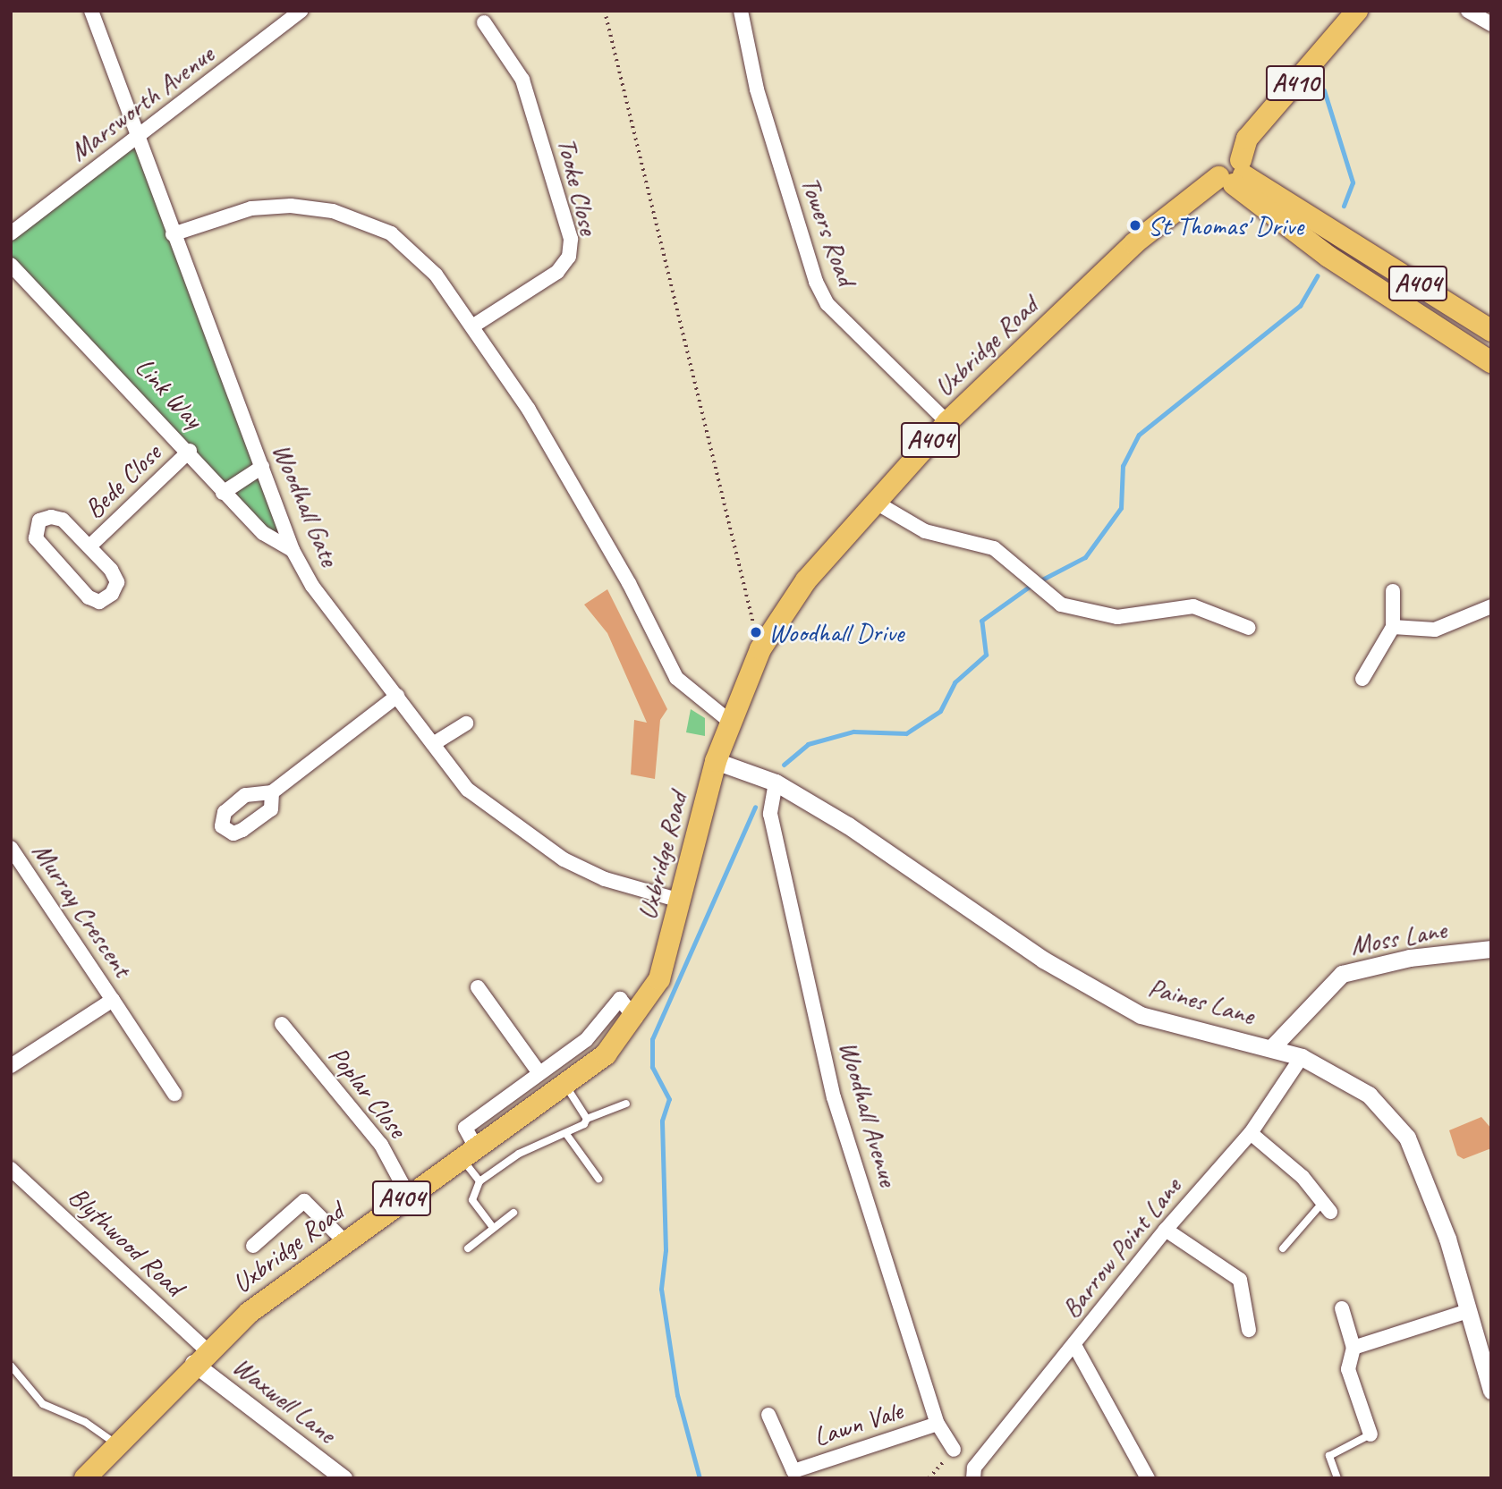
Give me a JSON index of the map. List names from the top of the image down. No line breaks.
{"streets":{"main road":["A410","A404","Uxbridge Road"],"street":["Marsworth Avenue","Tooke Close","Towers Road","Link Way","Bede Close","Woodhall Gate","Murray Crescent","Moss Lane","Paines Lane","Poplar Close","Woodhall Avenue","Blythwood Road","Barrow Point Lane","Waxwell Lane","Lawn Vale"]},"crossings":[["Marsworth Avenue","Woodhall Gate"],["Towers Road","Uxbridge Road"],["A404","Uxbridge Road"],["Uxbridge Road","Woodhall Gate"],["Uxbridge Road","Paines Lane"],["Uxbridge Road","Poplar Close"],["Uxbridge Road","Blythwood Road"],["Uxbridge Road","Waxwell Lane"],["Link Way","Bede Close"],["Link Way","Woodhall Gate"],["Moss Lane","Paines Lane"],["Paines Lane","Woodhall Avenue"],["Paines Lane","Barrow Point Lane"],["Woodhall Avenue","Lawn Vale"],["Blythwood Road","Waxwell Lane"]],"places":["St Thomas' Drive","Woodhall Drive"]}
